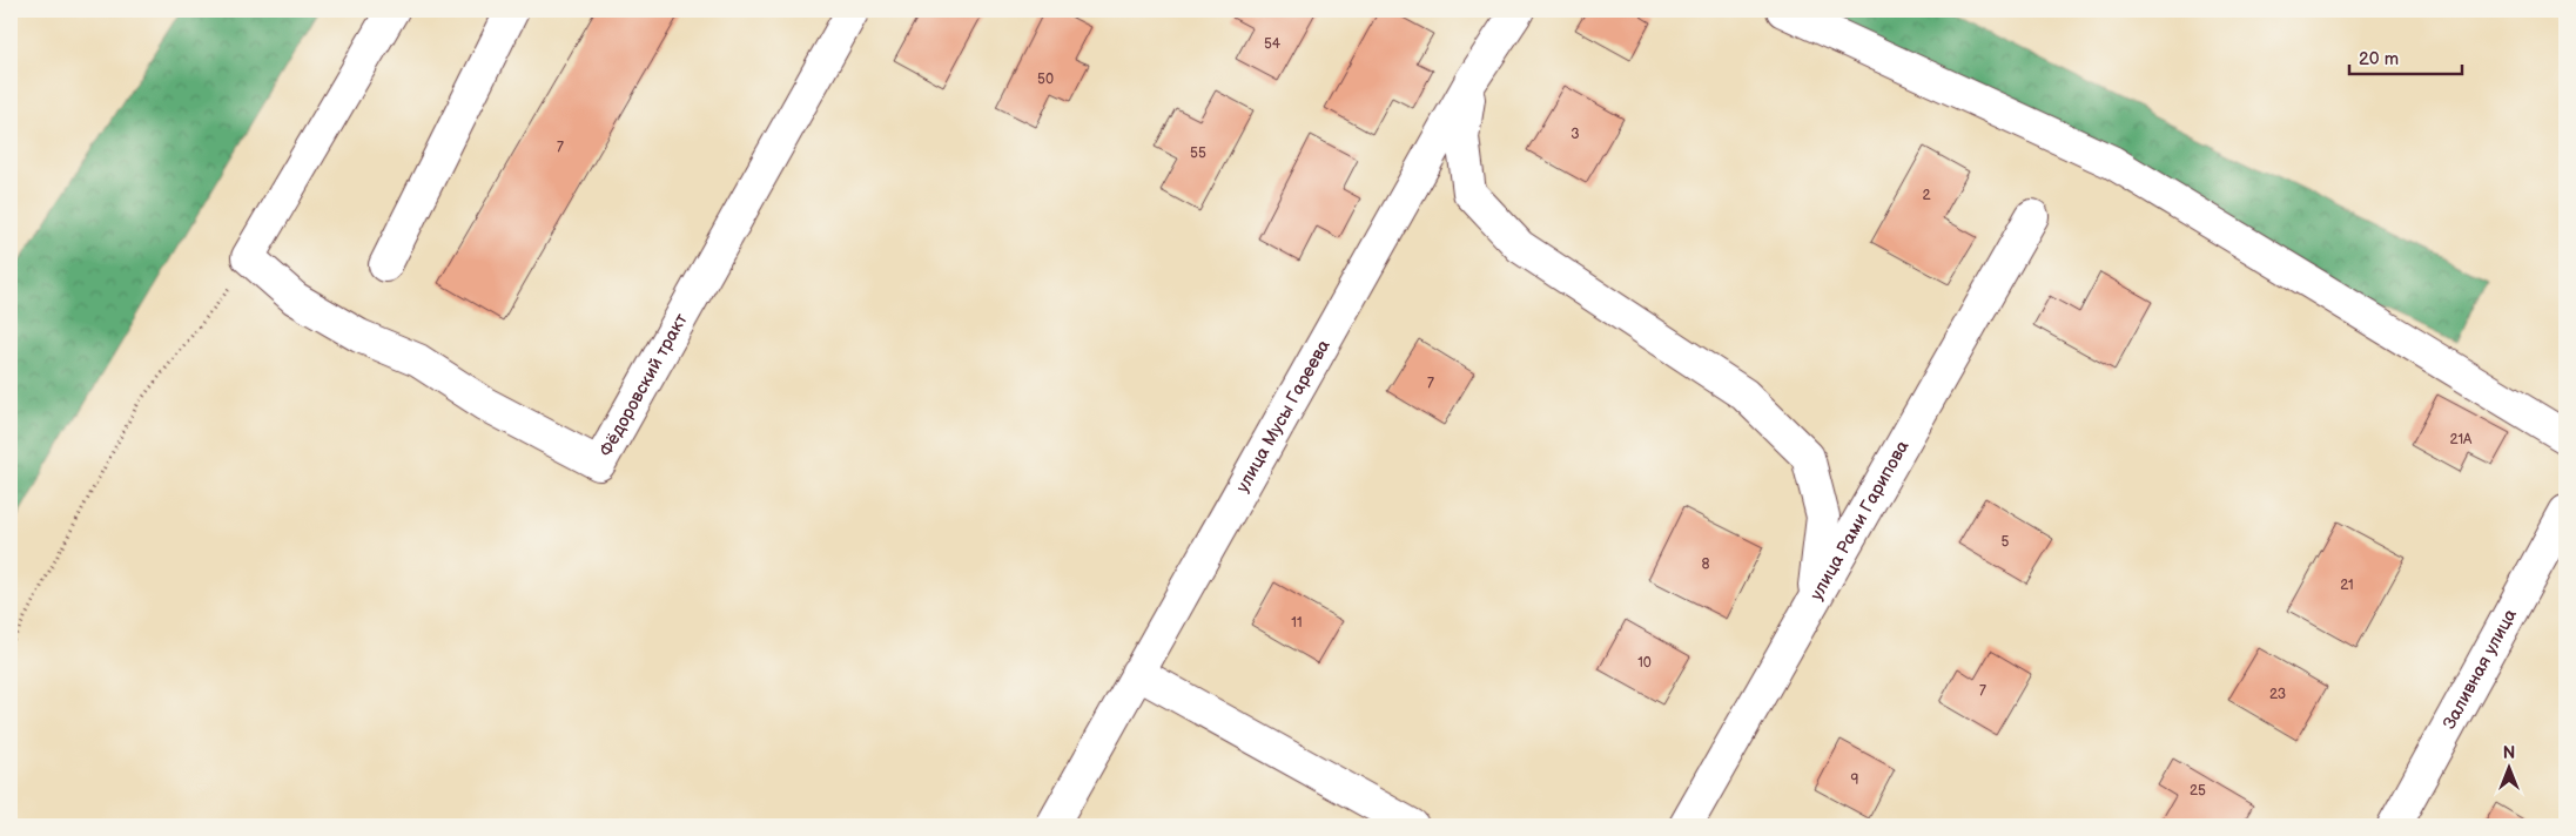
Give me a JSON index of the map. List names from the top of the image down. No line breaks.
{"streets":{"street":["Фёдоровский тракт","улица Мусы Гареева","улица Рами Гарипова","Заливная улица"]},"house_numbers":["54","50","3","7","55","2","7","21А","5","8","21","11","10","7","23","9","25"],"scale_bar":"20 m","north":"top"}
